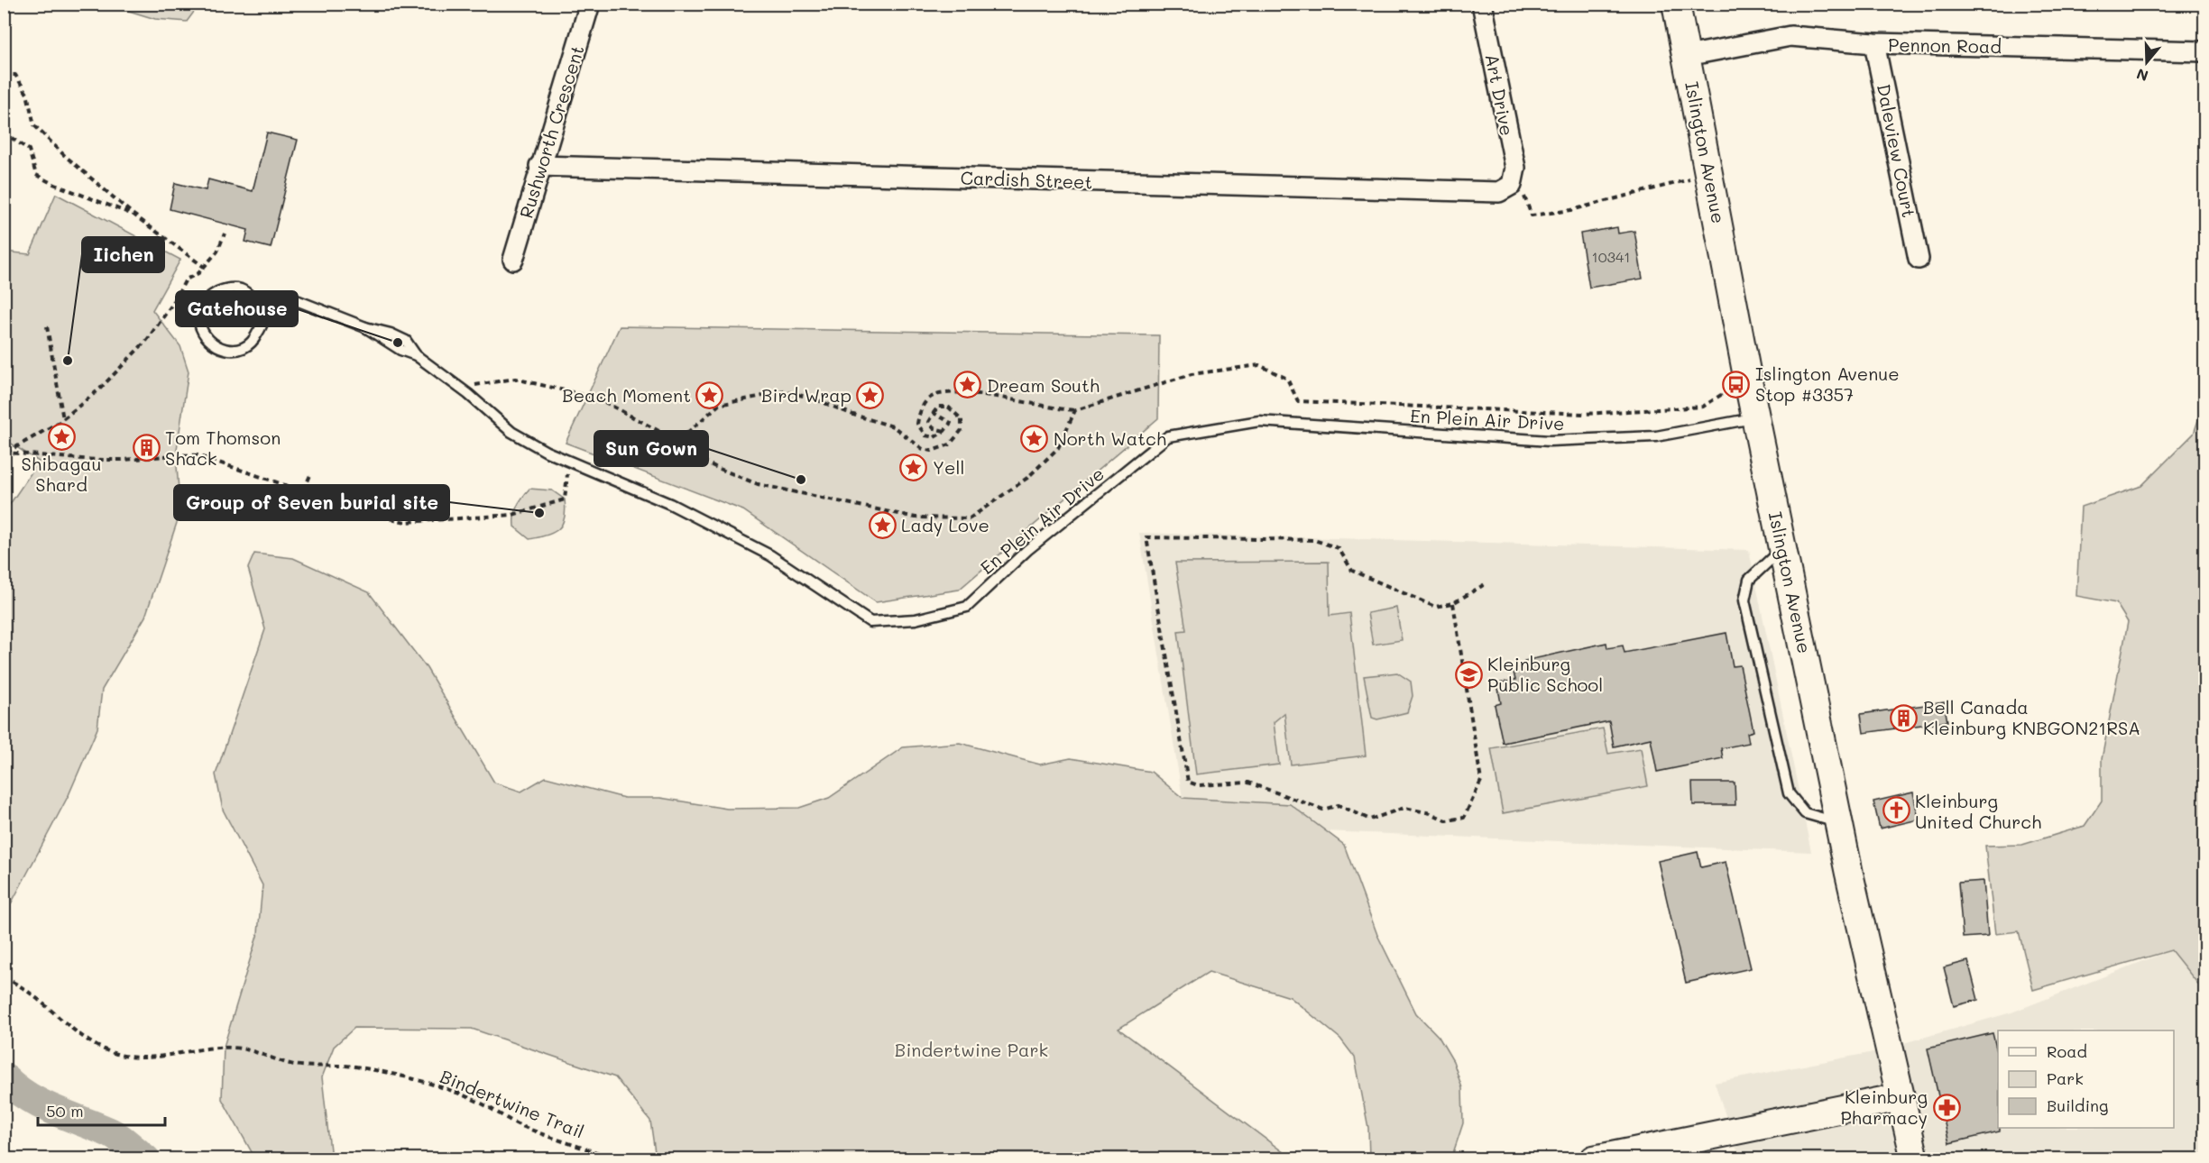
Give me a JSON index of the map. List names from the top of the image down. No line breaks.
{"streets":{"street":["Pennon Road","Art Drive","Rushworth Crescent","Daleview Court","Islington Avenue","Cardish Street"],"lane":["En Plein Air Drive"],"path":["Bindertwine Trail"]},"crossings":[["Pennon Road","Daleview Court"],["Pennon Road","Islington Avenue"],["Art Drive","Cardish Street"],["Rushworth Crescent","Cardish Street"],["Islington Avenue","En Plein Air Drive"]],"parks":["Bindertwine Park"],"places":{"other":["Gatehouse","Iichen","Sun Gown","Group of Seven burial site"],"bus stop":["Islington Avenue Stop #3357"],"place":["Dream South","Beach Moment","Bird Wrap","Shibagau Shard","North Watch","Yell","Lady Love"],"building":["Tom Thomson Shack","Bell Canada Kleinburg KNBGON21RSA"],"school or university":["Kleinburg Public School"],"church":["Kleinburg United Church"],"pharmacy":["Kleinburg Pharmacy"]},"house_numbers":["10341"],"legend":["Road","Park","Building"],"scale_bar":"50 m","north":"bottom"}
